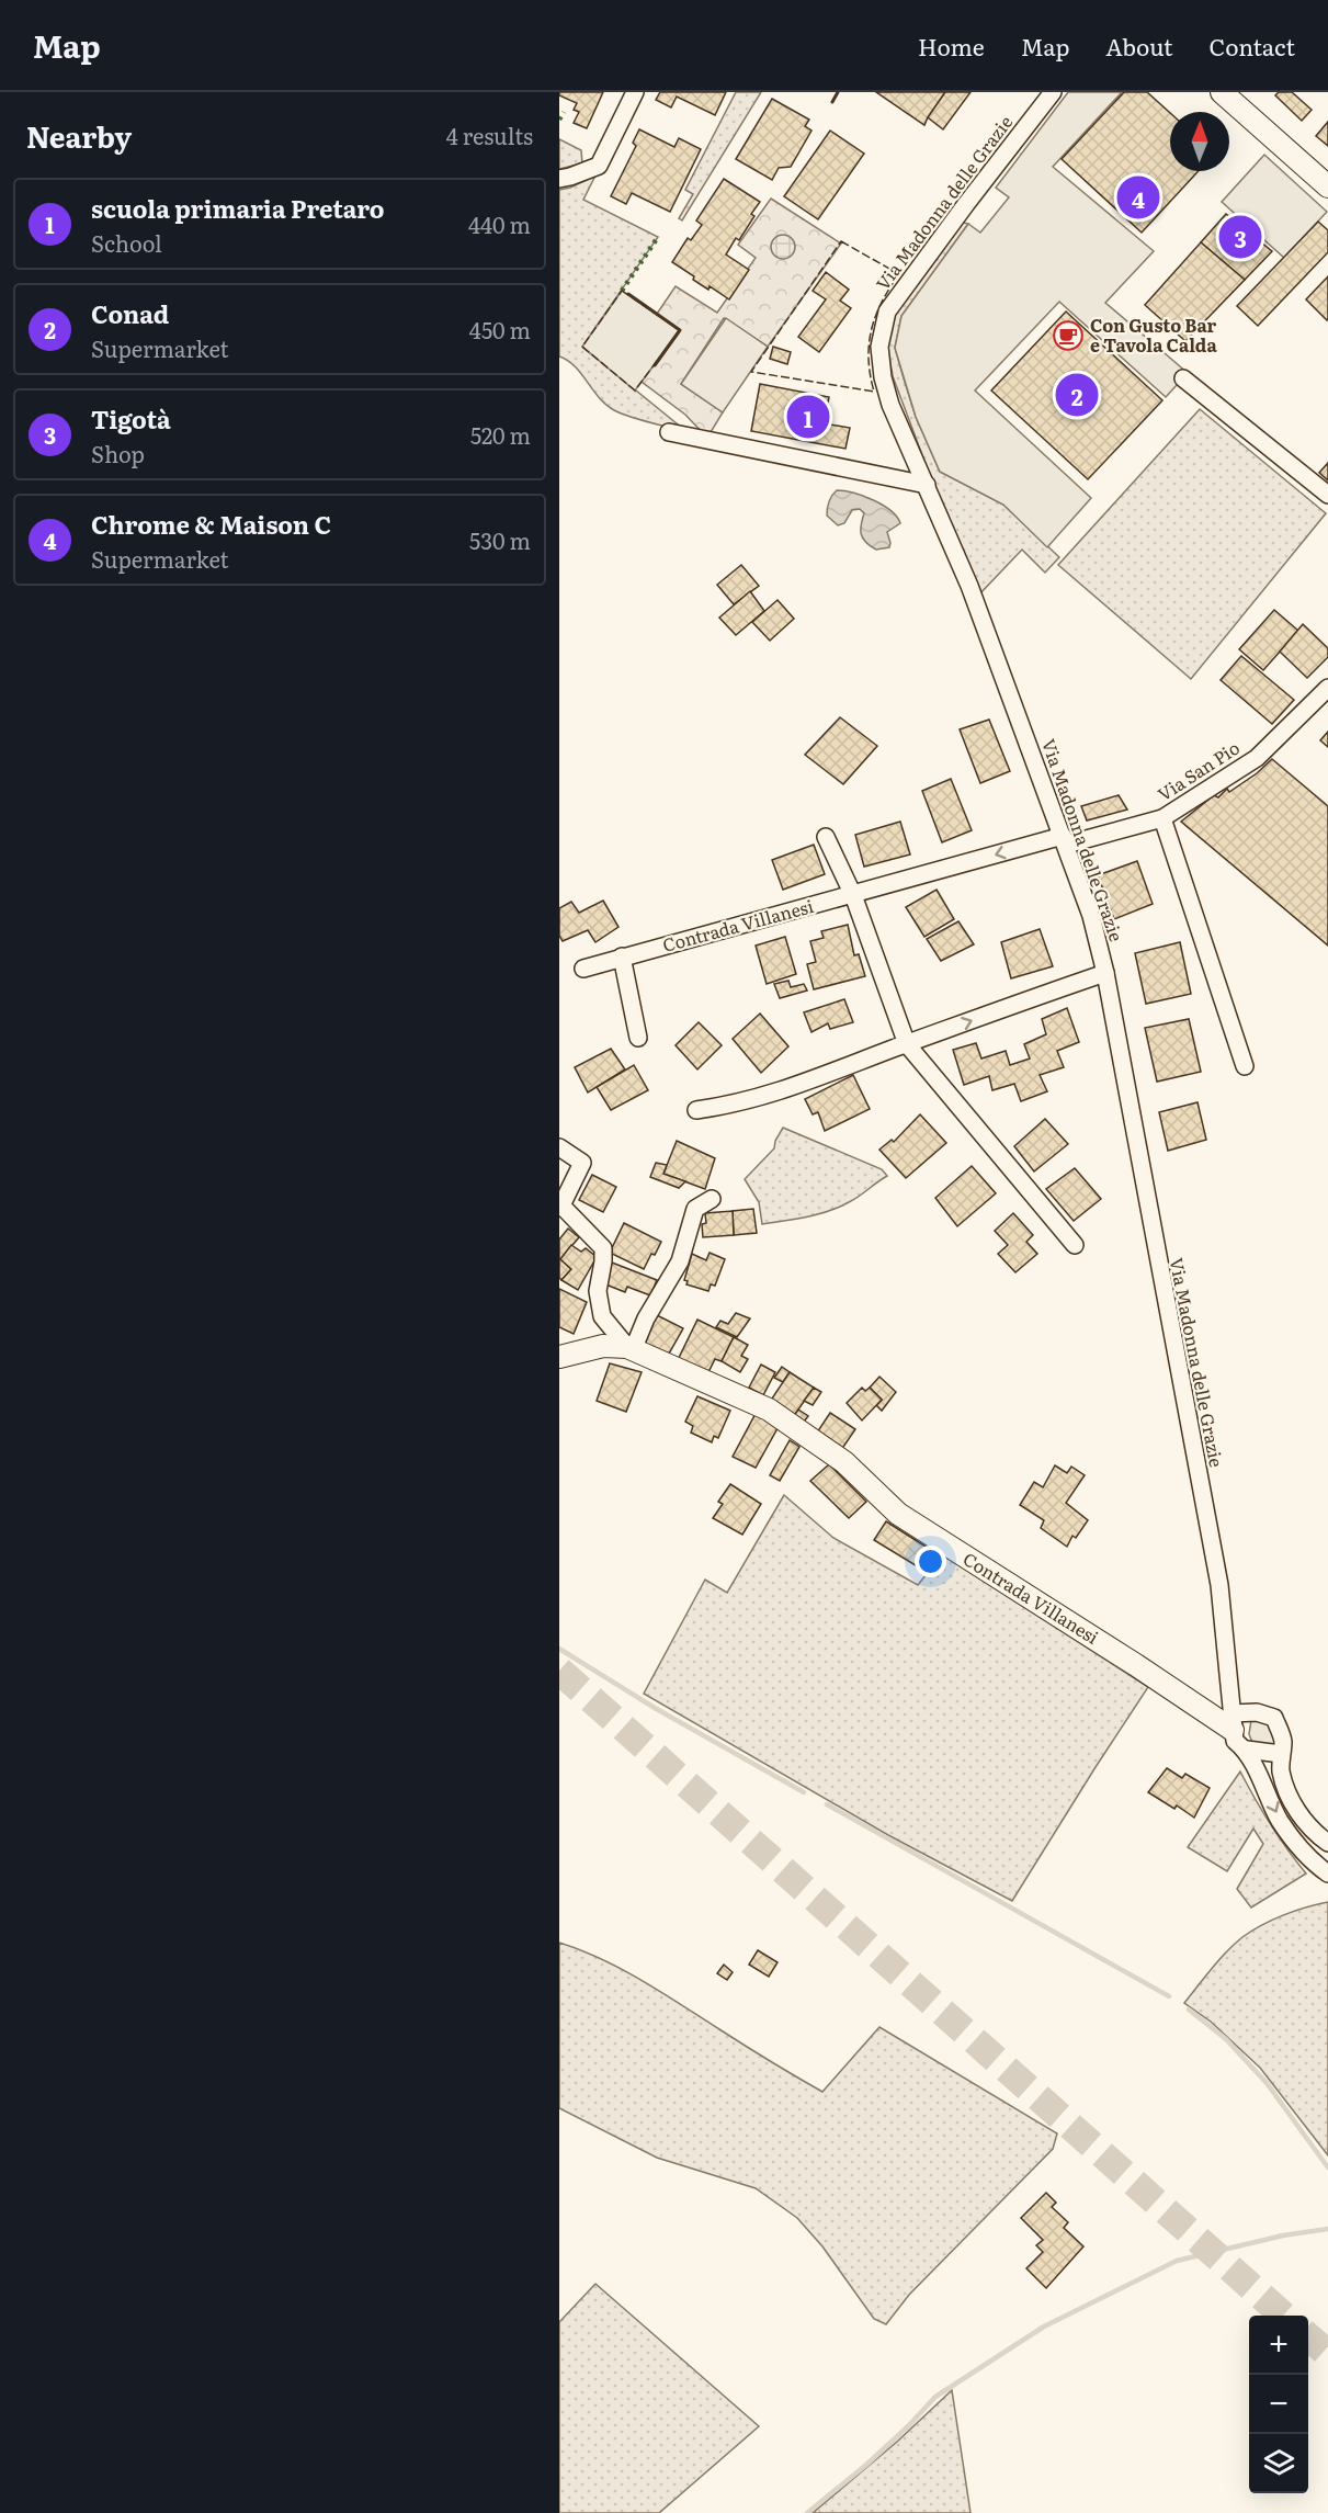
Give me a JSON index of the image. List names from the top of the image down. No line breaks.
{"streets":{"street":["Via Madonna delle Grazie","Via San Pio","Contrada Villanesi"]},"crossings":[["Via Madonna delle Grazie","Via San Pio"],["Via Madonna delle Grazie","Contrada Villanesi"],["Via San Pio","Contrada Villanesi"]],"places":{"cafe":["Con Gusto Bar e Tavola Calda"]},"north":"top","page":{"header":"Map","nav":["Home","Map","About","Contact"],"heading":["Nearby","4 results"],"pins":["4","3","2","1"],"list":[{"mark":"1","name":"scuola primaria Pretaro","note":"School","value":"440 m"},{"mark":"2","name":"Conad","note":"Supermarket","value":"450 m"},{"mark":"3","name":"Tigotà","note":"Shop","value":"520 m"},{"mark":"4","name":"Chrome & Maison C","note":"Supermarket","value":"530 m"}],"map_buttons":["+","−"]}}
